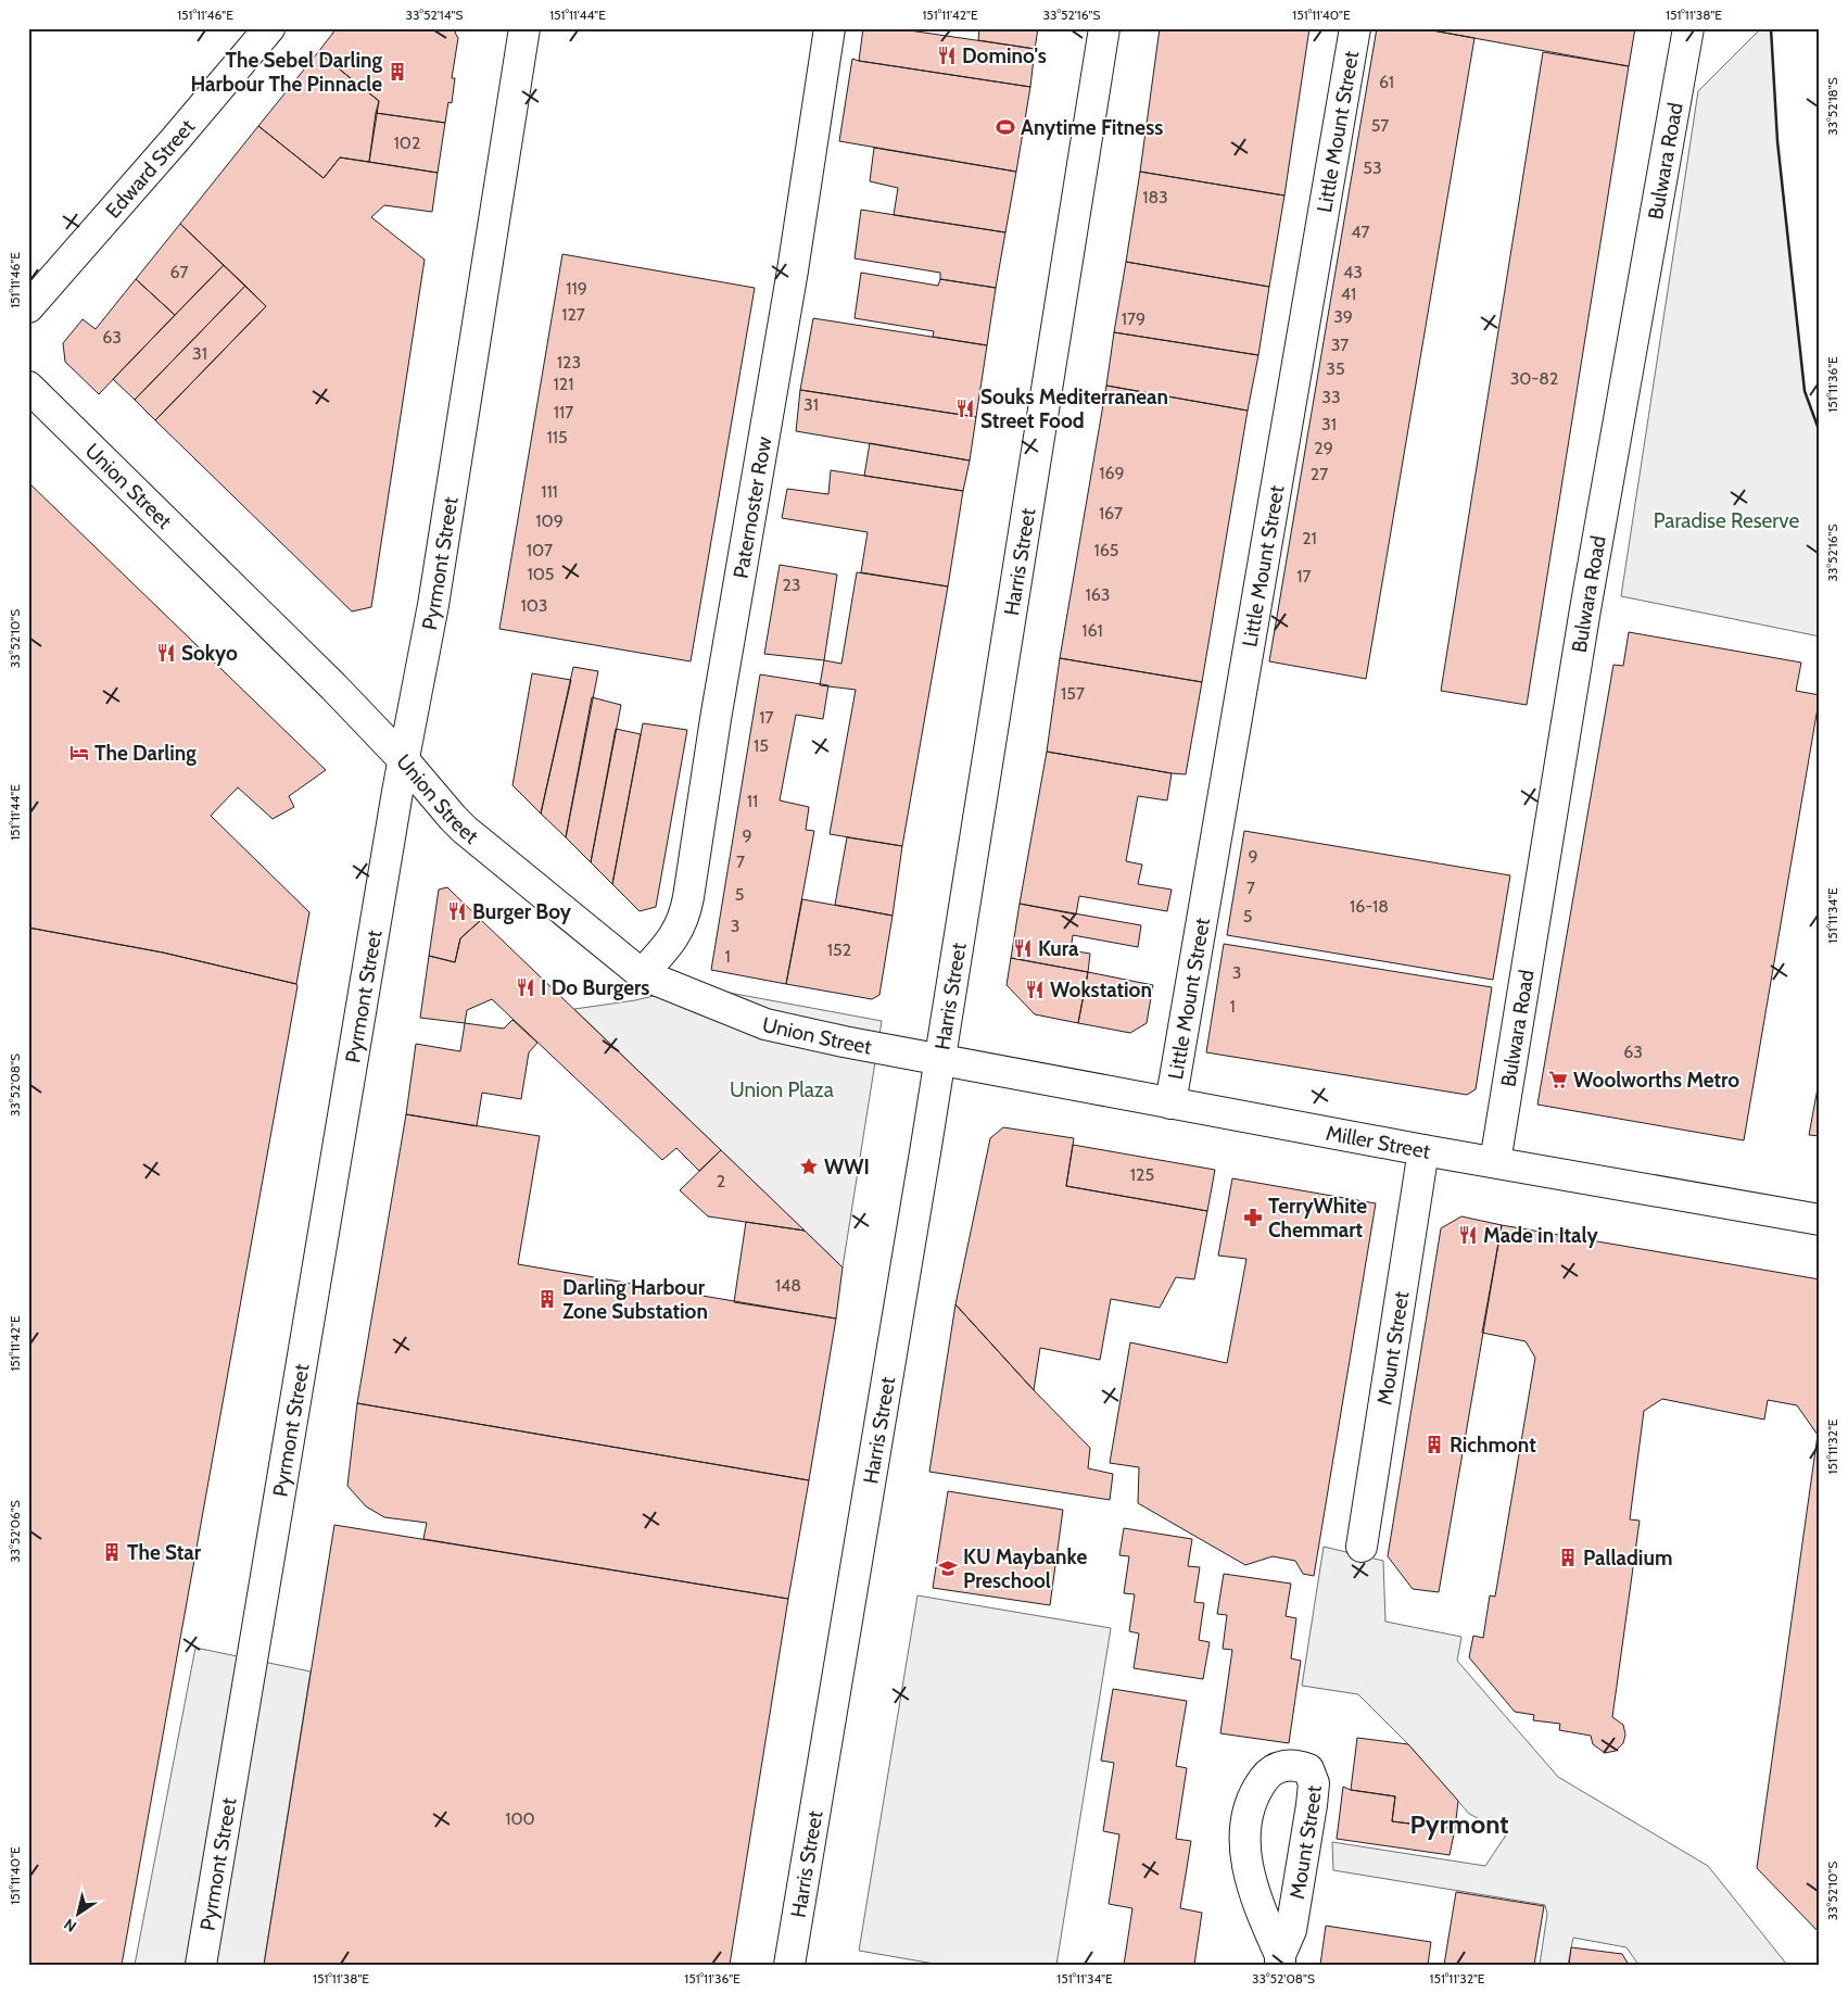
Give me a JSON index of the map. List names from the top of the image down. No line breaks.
{"streets":{"street":["Little Mount Street","Bulwara Road","Edward Street","Union Street","Paternoster Row","Harris Street","Pyrmont Street","Miller Street","Mount Street"]},"crossings":[["Little Mount Street","Miller Street"],["Bulwara Road","Miller Street"],["Union Street","Paternoster Row"],["Union Street","Harris Street"],["Union Street","Pyrmont Street"],["Union Street","Miller Street"],["Harris Street","Miller Street"],["Miller Street","Mount Street"]],"districts":["Pyrmont"],"parks":["Paradise Reserve","Union Plaza"],"places":{"restaurant":["Domino's","Souks Mediterranean Street Food","Sokyo","Burger Boy","Kura","I Do Burgers","Wokstation","Made in Italy"],"building":["The Sebel Darling Harbour The Pinnacle","Darling Harbour Zone Substation","Richmont","The Star","Palladium"],"sports":["Anytime Fitness"],"hotel":["The Darling"],"supermarket":["Woolworths Metro"],"place":["WWI"],"pharmacy":["TerryWhite Chemmart"],"school or university":["KU Maybanke Preschool"]},"house_numbers":["61","57","102","53","183","47","67","43","119","41","127","39","179","63","37","31","123","35","30-82","121","33","31","117","31","115","29","169","27","111","167","109","21","107","165","105","17","23","163","103","161","157","17","15","11","9","9","7","7","5","16-18","5","3","152","1","3","1","63","125","2","148","100"],"north":"bottom left","coordinates":["151°11'46\"E","33°52'14\"S","151°11'44\"E","151°11'42\"E","33°52'16\"S","151°11'40\"E","151°11'38\"E","33°52'18\"S","151°11'36\"E","33°52'10\"S","151°11'34\"E","33°52'08\"S","151°11'32\"E","33°52'06\"S"]}
